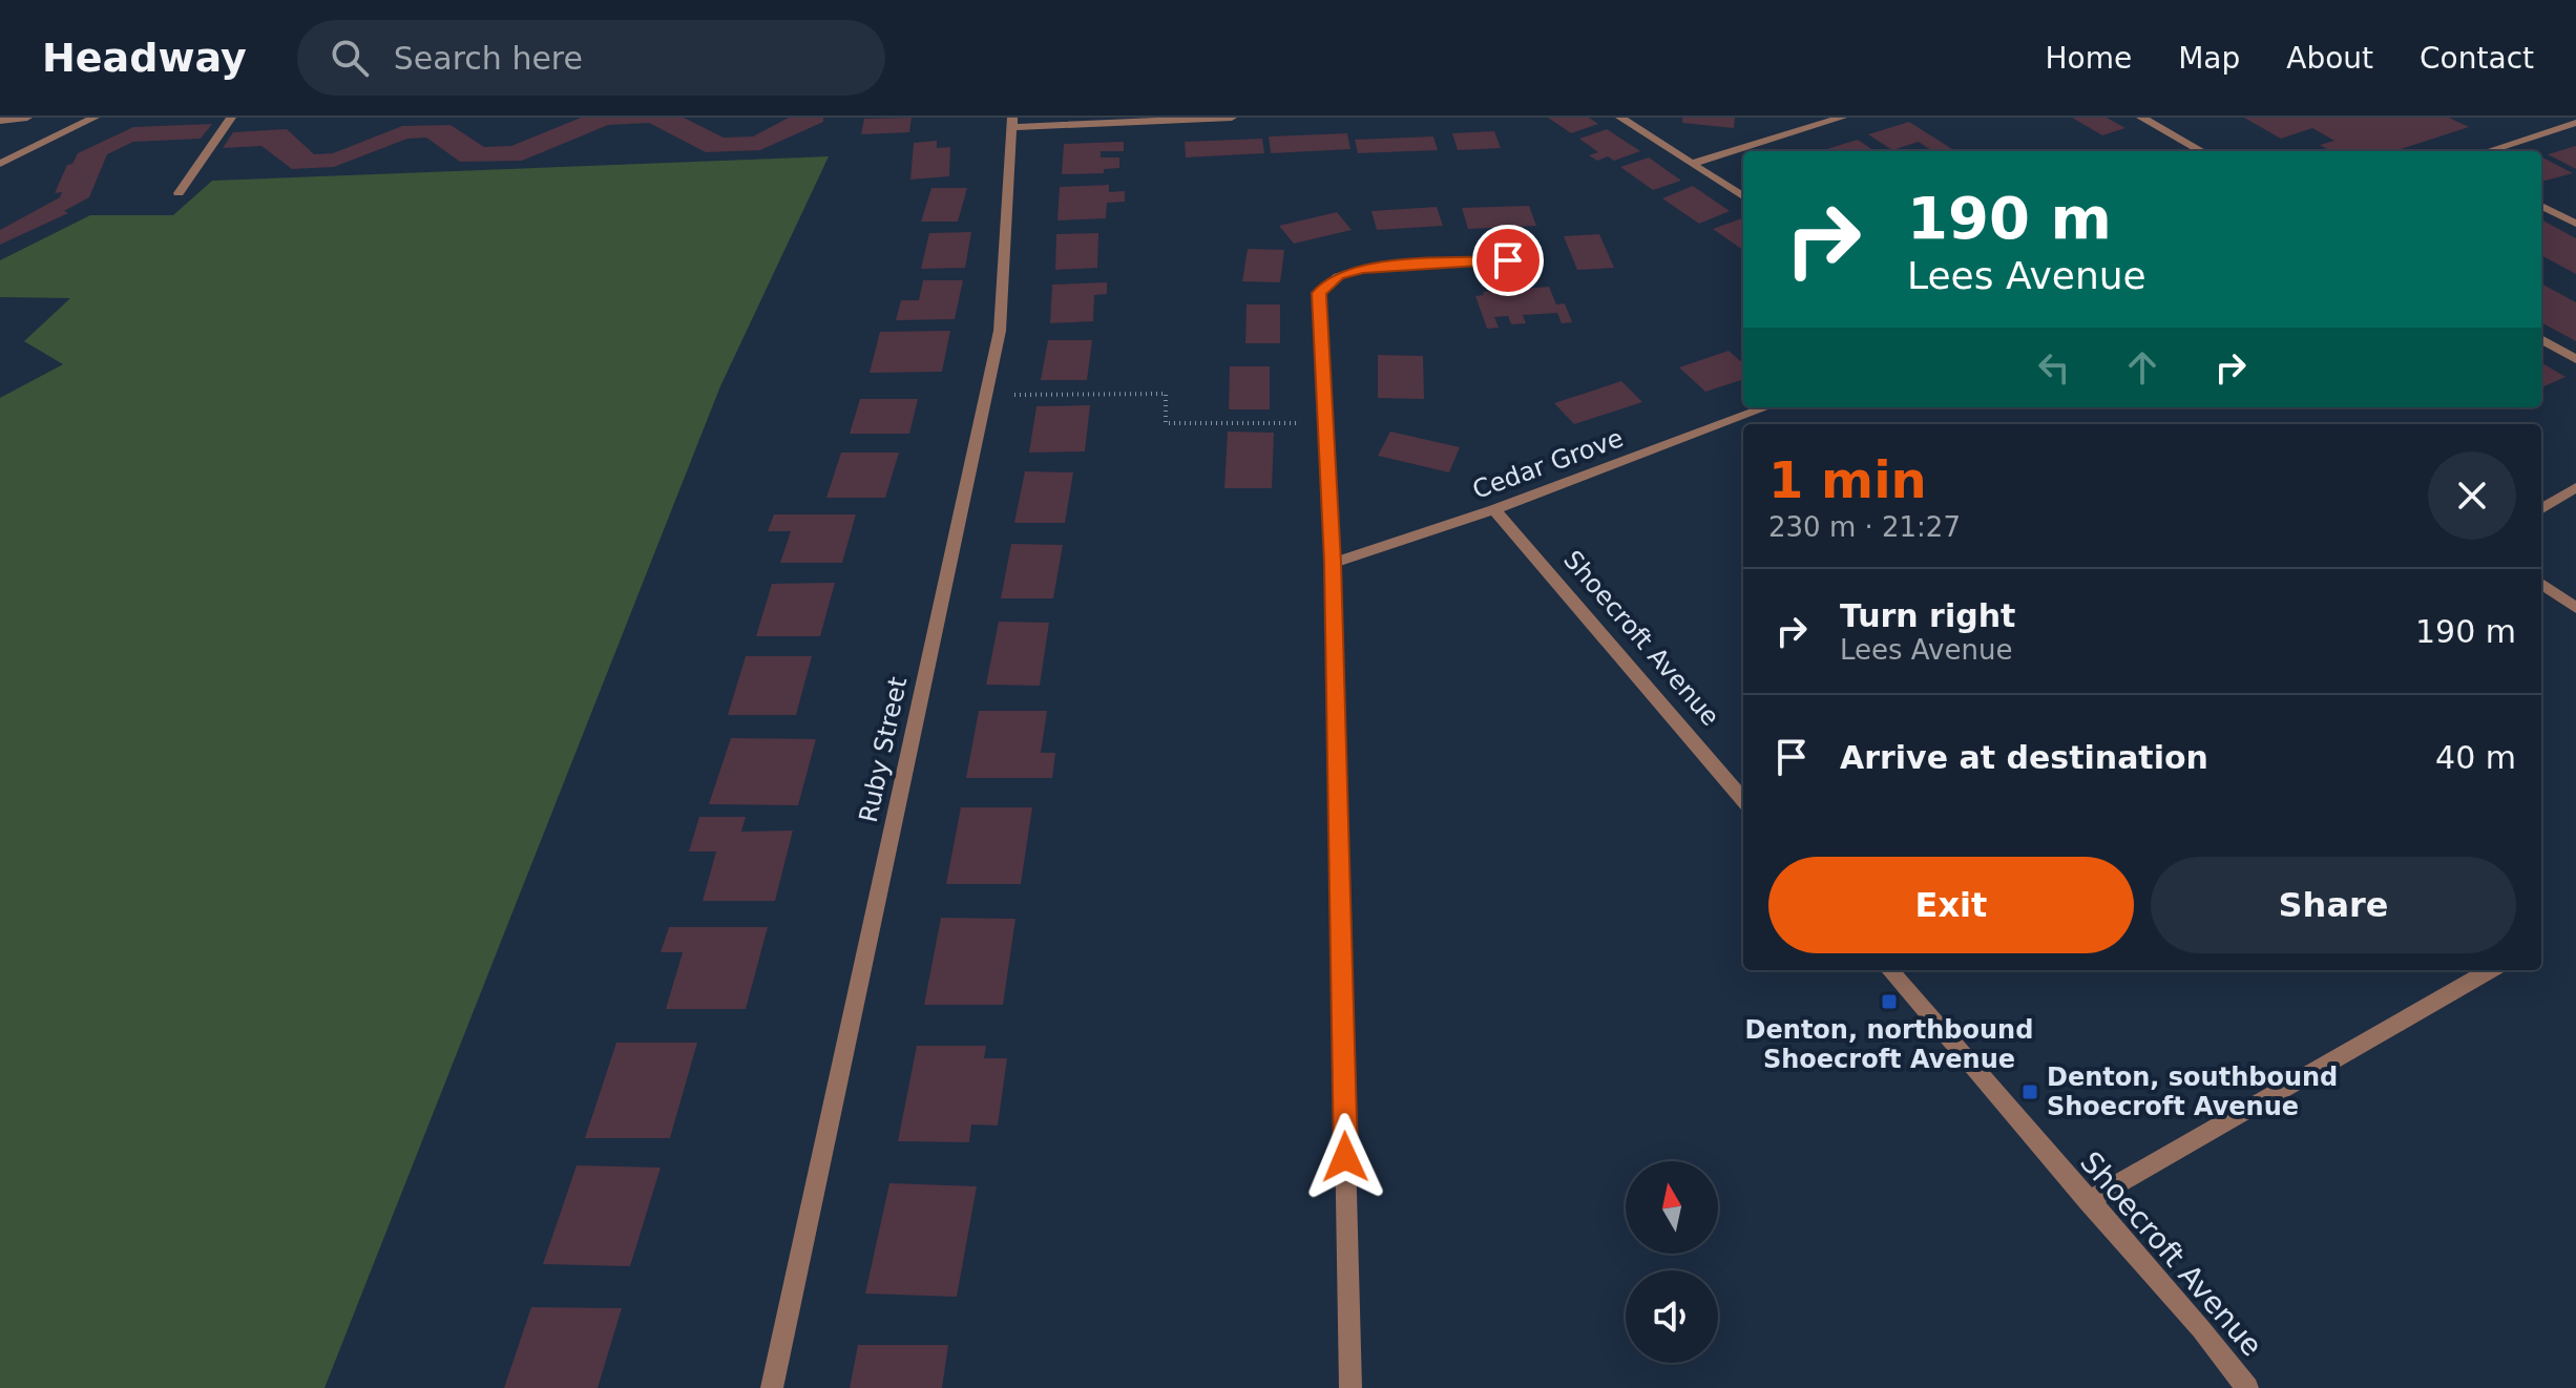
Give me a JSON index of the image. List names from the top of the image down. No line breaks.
{"streets":{"street":["Cedar Grove","Shoecroft Avenue","Ruby Street"]},"crossings":[["Cedar Grove","Shoecroft Avenue"]],"places":{"transit":["Denton, northbound Shoecroft Avenue","Denton, southbound Shoecroft Avenue"]},"north":"top","page":{"header":"Headway","search":"Search here","nav":["Home","Map","About","Contact"],"turn":["190 m","Lees Avenue"],"heading":["1 min","230 m · 21:27"],"list":[{"name":"Turn right","note":"Lees Avenue","value":"190 m"},{"name":"Arrive at destination","value":"40 m"}],"buttons":["Exit","Share"]}}
